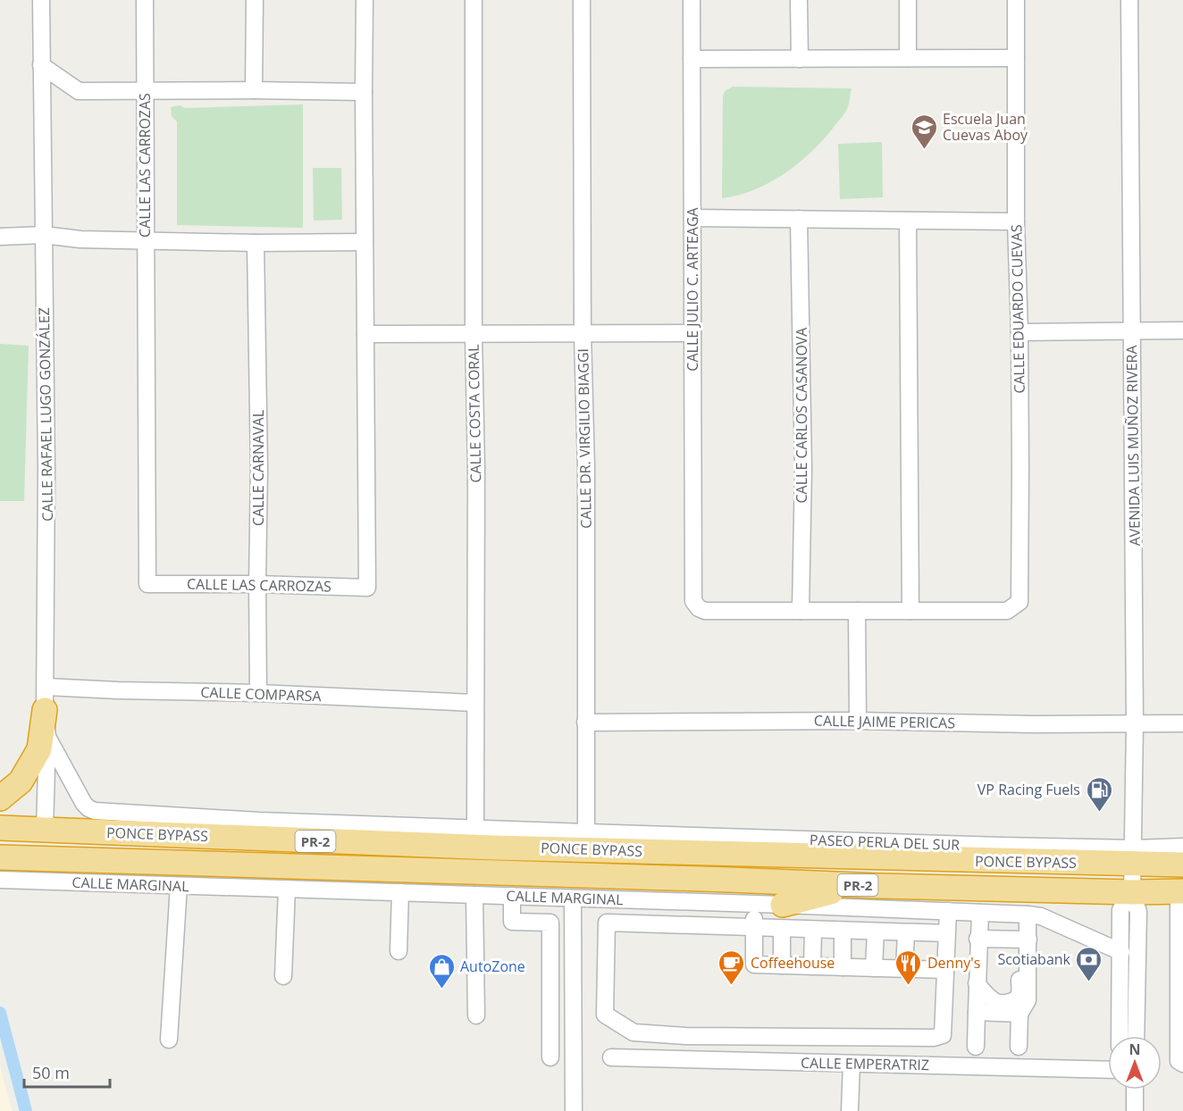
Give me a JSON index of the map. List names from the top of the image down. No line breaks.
{"streets":{"highway":["PONCE BYPASS","PR-2"],"street":["CALLE LAS CARROZAS","CALLE JULIO C. ARTEAGA","CALLE EDUARDO CUEVAS","CALLE COSTA CORAL","CALLE RAFAEL LUGO GONZÁLEZ","CALLE CARLOS CASANOVA","CALLE DR. VIRGILIO BIAGGI","AVENIDA LUIS MUÑOZ RIVERA","CALLE CARNAVAL","CALLE COMPARSA","CALLE JAIME PERICAS","CALLE MARGINAL","CALLE EMPERATRIZ"]},"crossings":[["CALLE LAS CARROZAS","CALLE CARNAVAL"],["CALLE JULIO C. ARTEAGA","CALLE EDUARDO CUEVAS"],["CALLE JULIO C. ARTEAGA","CALLE CARLOS CASANOVA"],["CALLE COSTA CORAL","CALLE COMPARSA"],["CALLE RAFAEL LUGO GONZÁLEZ","CALLE COMPARSA"],["CALLE RAFAEL LUGO GONZÁLEZ","PONCE BYPASS"],["CALLE DR. VIRGILIO BIAGGI","CALLE JAIME PERICAS"],["CALLE DR. VIRGILIO BIAGGI","PONCE BYPASS"],["CALLE DR. VIRGILIO BIAGGI","CALLE MARGINAL"],["AVENIDA LUIS MUÑOZ RIVERA","CALLE JAIME PERICAS"],["AVENIDA LUIS MUÑOZ RIVERA","PONCE BYPASS"],["CALLE CARNAVAL","CALLE COMPARSA"],["PONCE BYPASS","CALLE MARGINAL"]],"places":{"school or university":["Escuela Juan Cuevas Aboy"],"fuel station":["VP Racing Fuels"],"bank":["Scotiabank"],"cafe":["Coffeehouse"],"restaurant":["Denny's"],"shop":["AutoZone"]},"scale_bar":"50 m","north":"top"}
